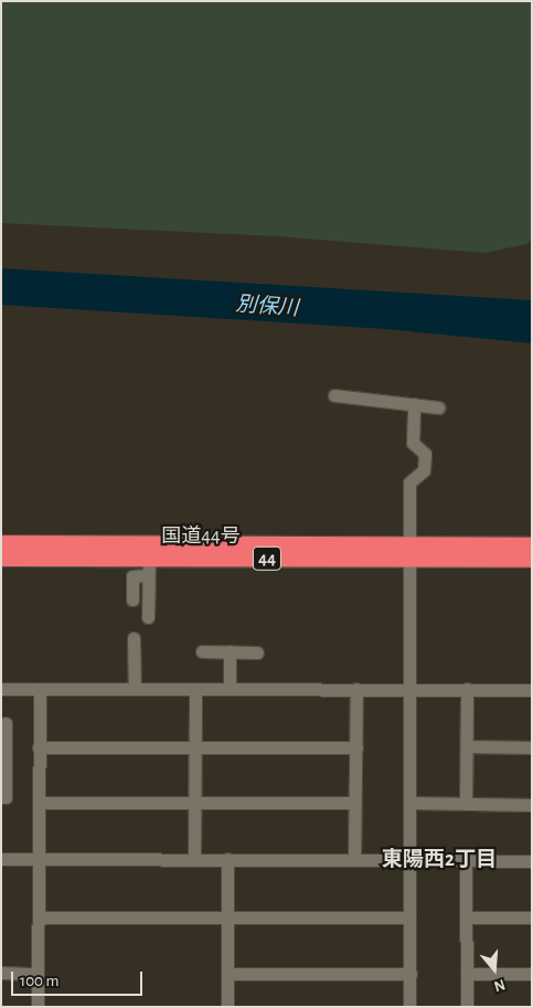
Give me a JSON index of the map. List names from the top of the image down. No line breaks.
{"streets":{"highway":["国道44号","44"]},"districts":["東陽西2丁目"],"water":["別保川"],"scale_bar":"100 m","north":"bottom"}
